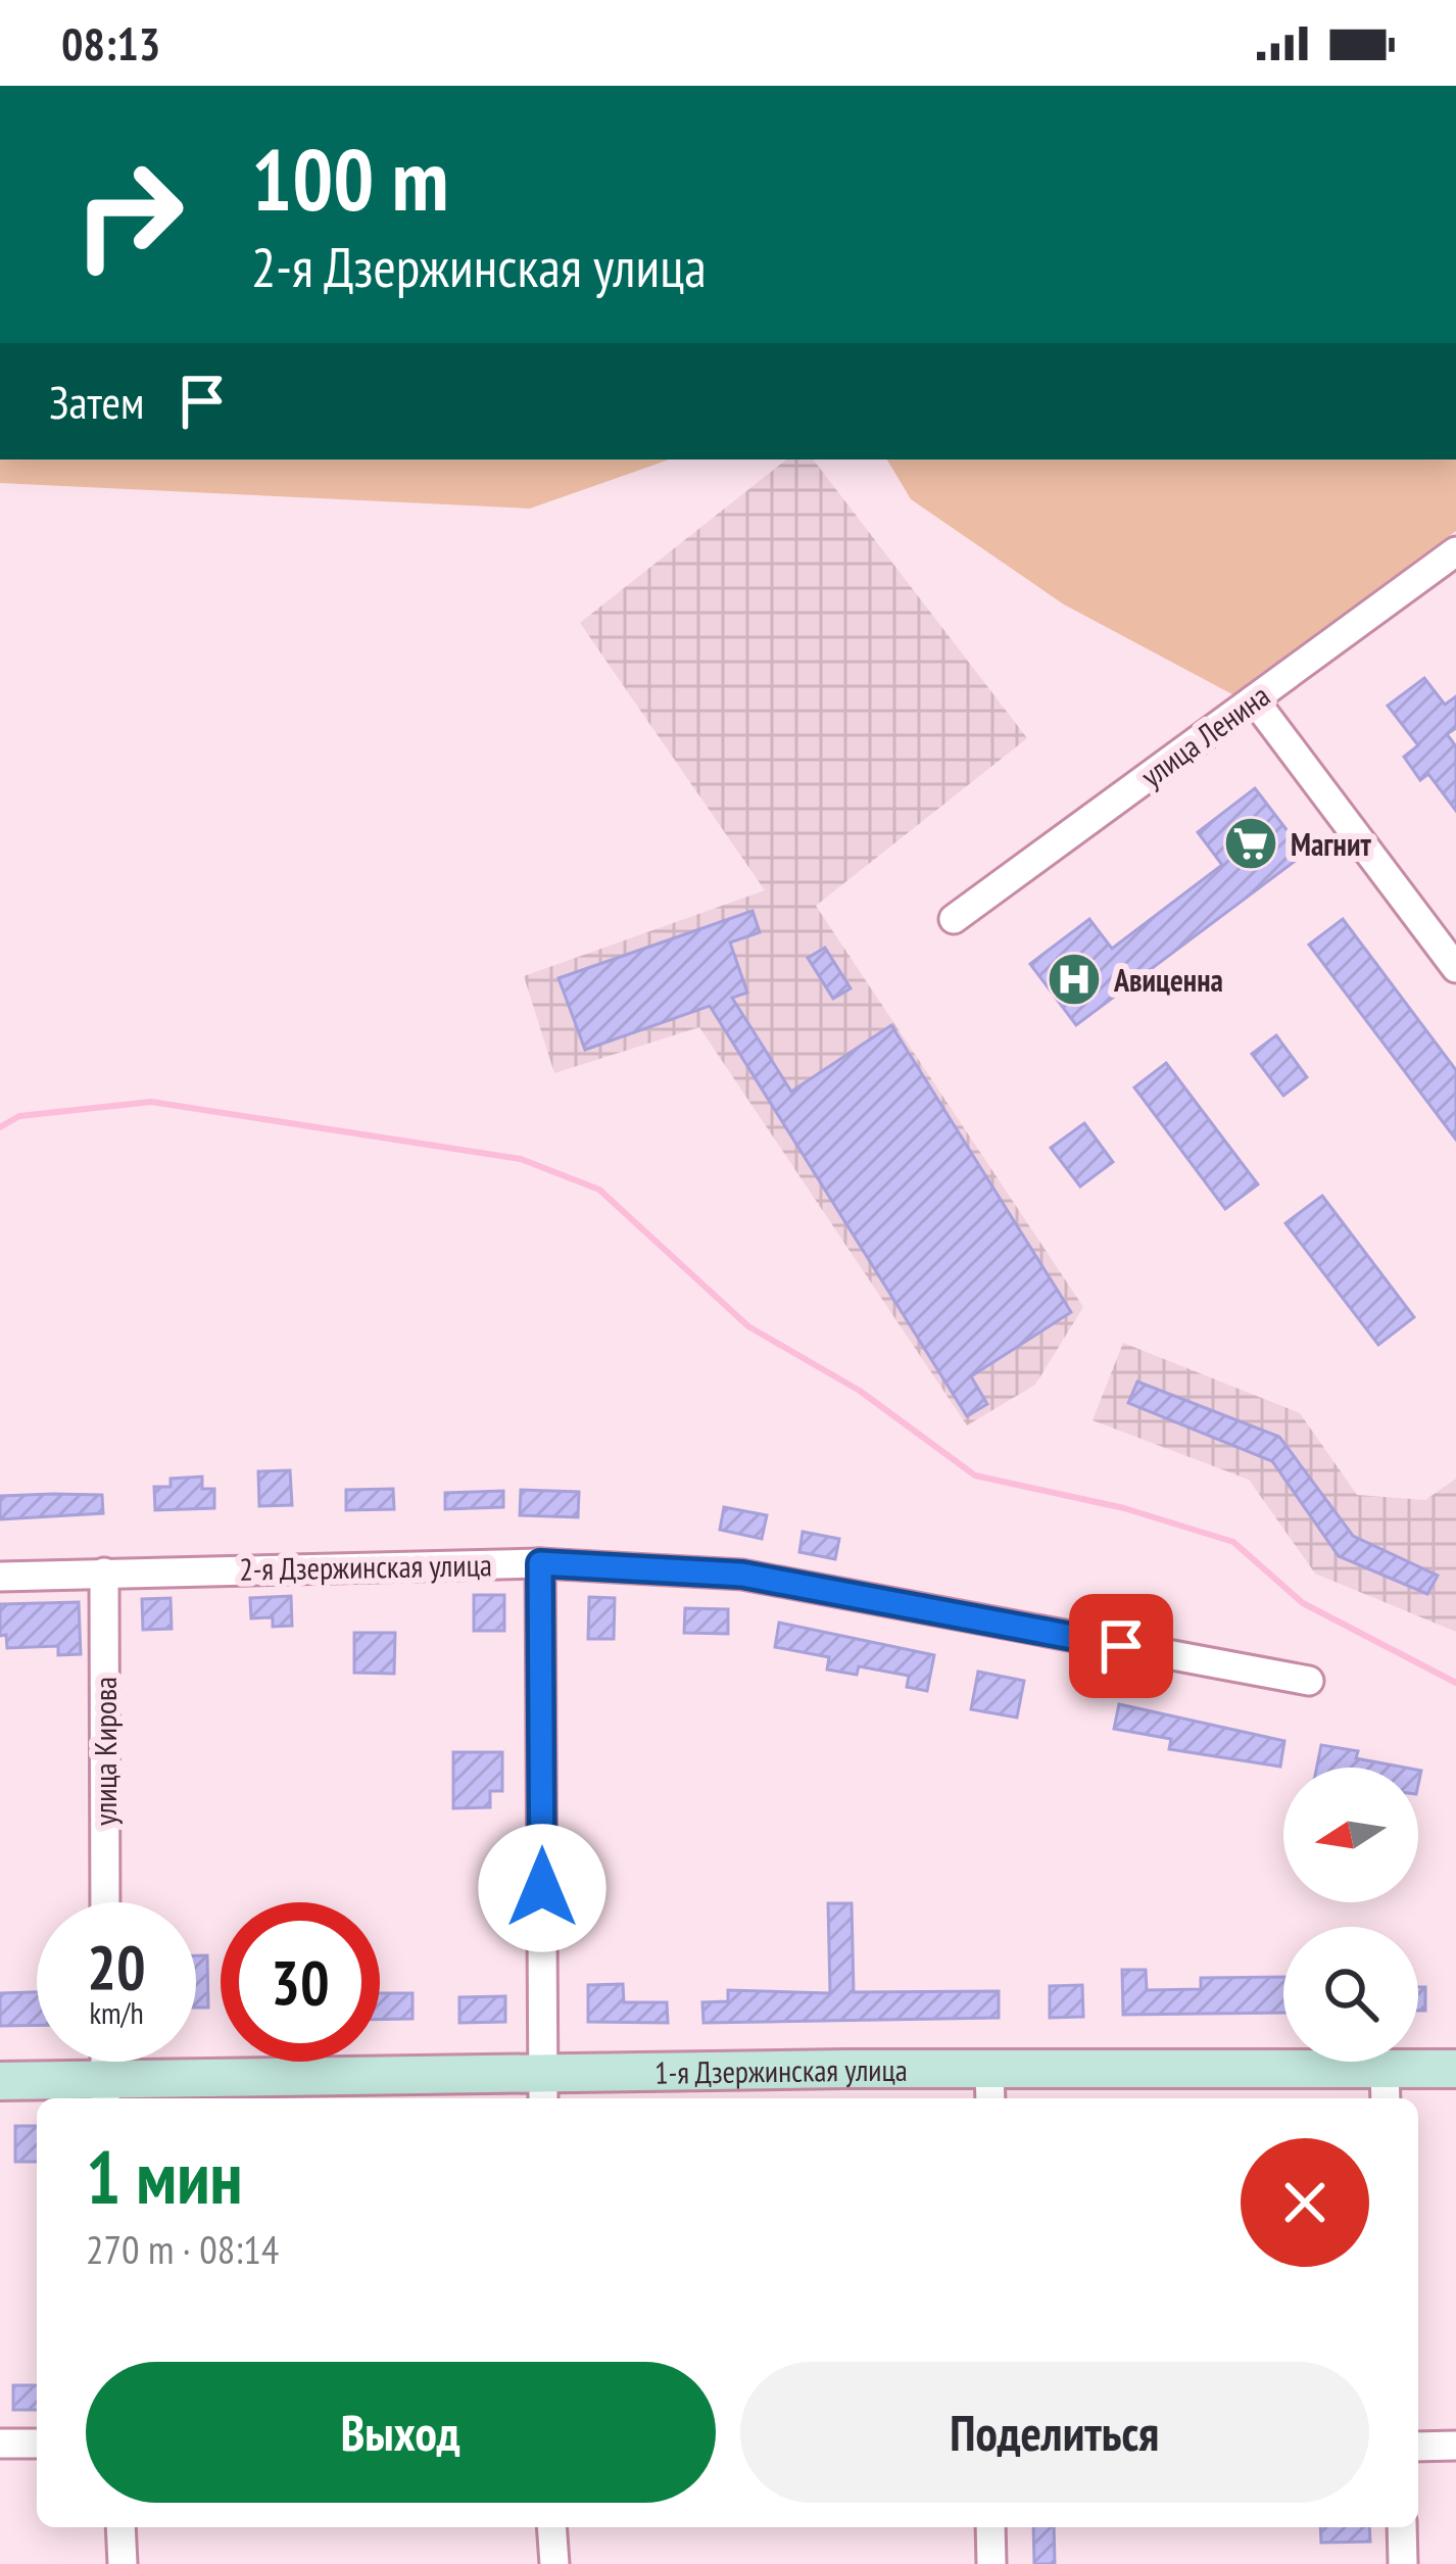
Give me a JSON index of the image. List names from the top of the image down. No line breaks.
{"streets":{"street":["улица Ленина","2-я Дзержинская улица","улица Кирова","1-я Дзержинская улица"]},"crossings":[["2-я Дзержинская улица","улица Кирова"]],"places":{"supermarket":["Магнит"],"hospital":["Авиценна"]},"north":"left","page":{"status":"08:13","turn":["100 m","2-я Дзержинская улица"],"then":"Затем","speed":"20 km/h","limit":"30","heading":["1 мин","270 m · 08:14"],"buttons":["Выход","Поделиться"]}}
